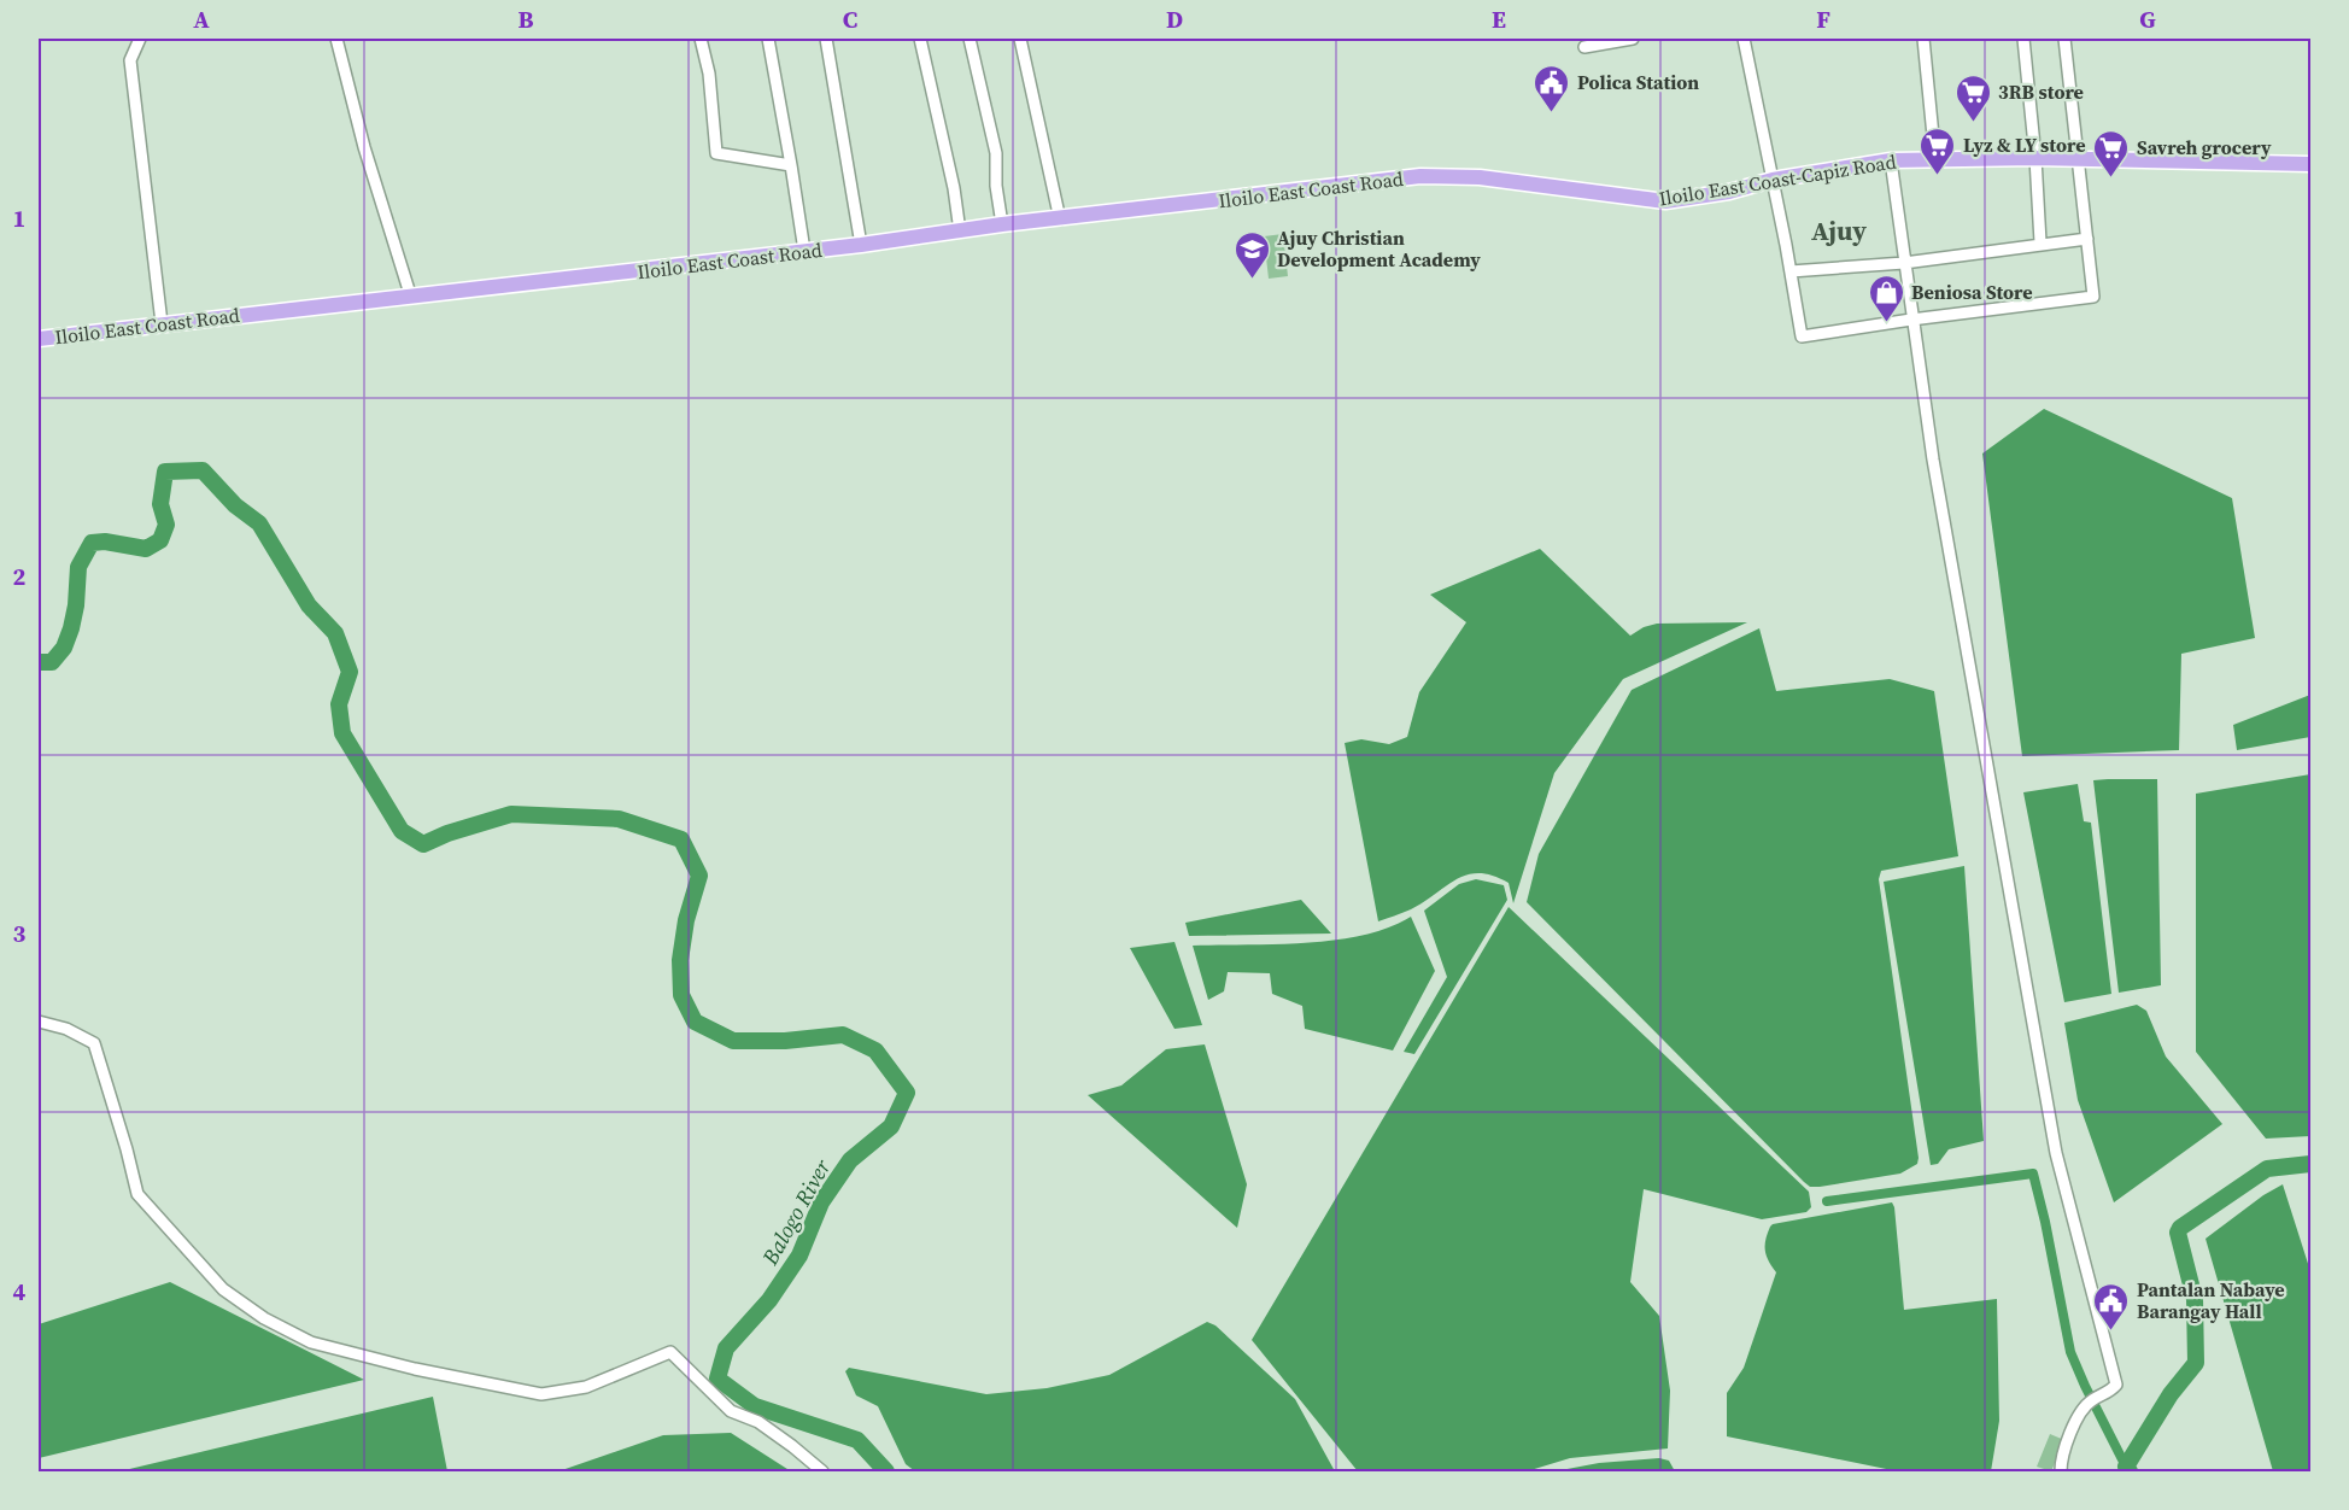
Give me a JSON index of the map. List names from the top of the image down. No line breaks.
{"streets":{"main road":["Iloilo East Coast-Capiz Road","Iloilo East Coast Road"]},"crossings":[["Iloilo East Coast-Capiz Road","Iloilo East Coast Road"]],"districts":["Ajuy"],"water":["Balogo River"],"places":{"public building":["Polica Station","Pantalan Nabaye Barangay Hall"],"supermarket":["3RB store","Lyz & LY store","Savreh grocery"],"school or university":["Ajuy Christian Development Academy"],"shop":["Beniosa Store"]},"grid":{"columns":["A","B","C","D","E","F","G"],"rows":["1","2","3","4"]}}
